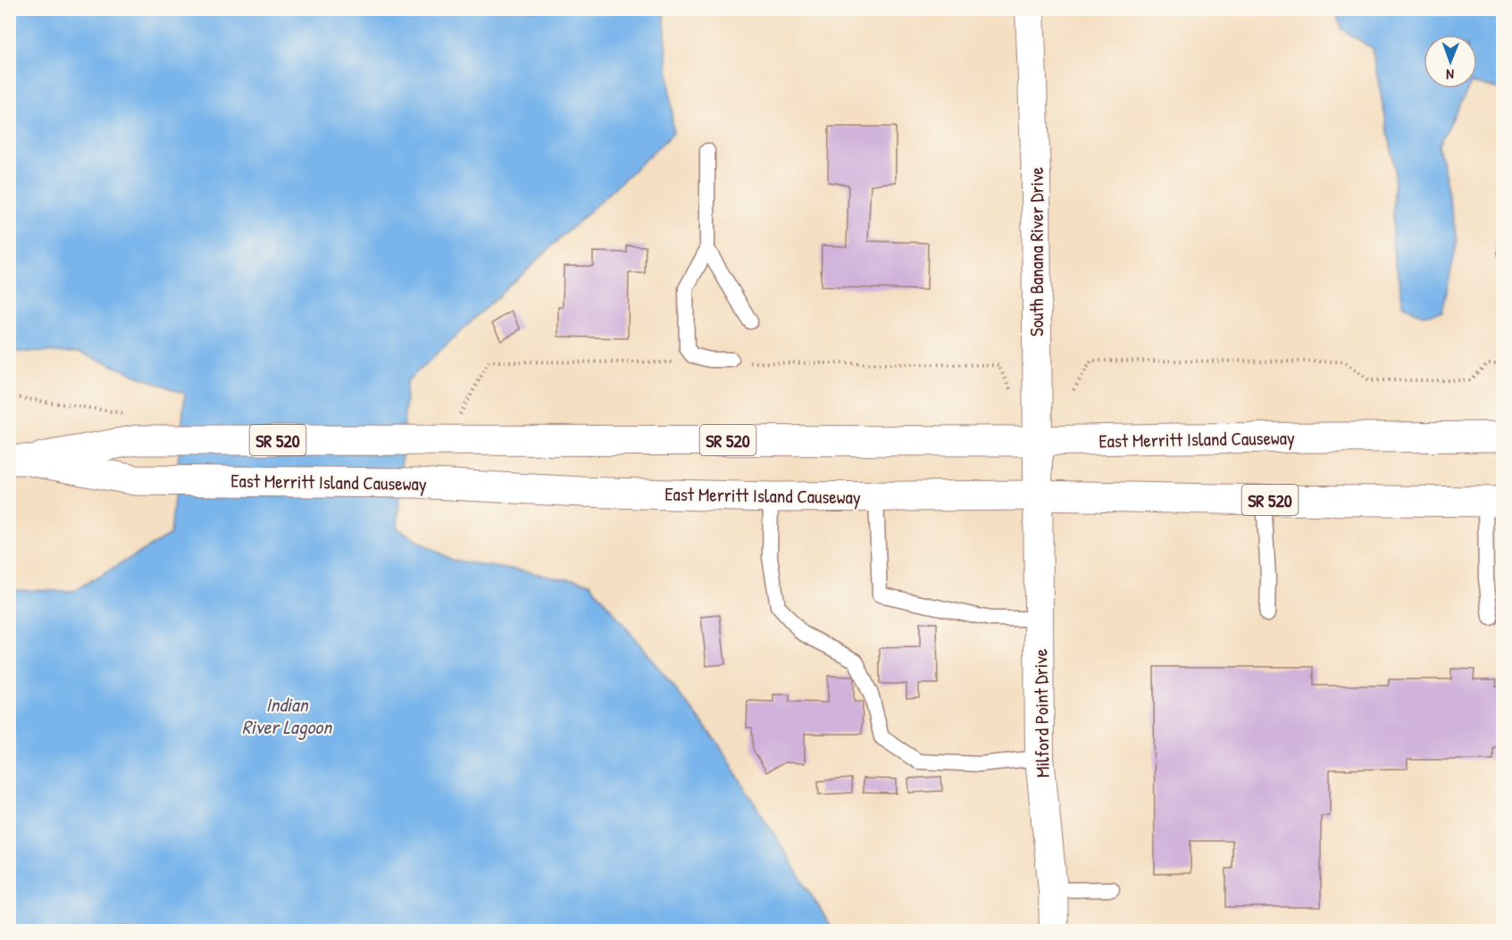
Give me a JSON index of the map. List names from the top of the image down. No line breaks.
{"streets":{"main road":["East Merritt Island Causeway","SR 520"],"street":["South Banana River Drive","Milford Point Drive"]},"crossings":[["South Banana River Drive","East Merritt Island Causeway"],["South Banana River Drive","Milford Point Drive"],["East Merritt Island Causeway","Milford Point Drive"]],"water":["Indian River Lagoon"],"north":"bottom"}
